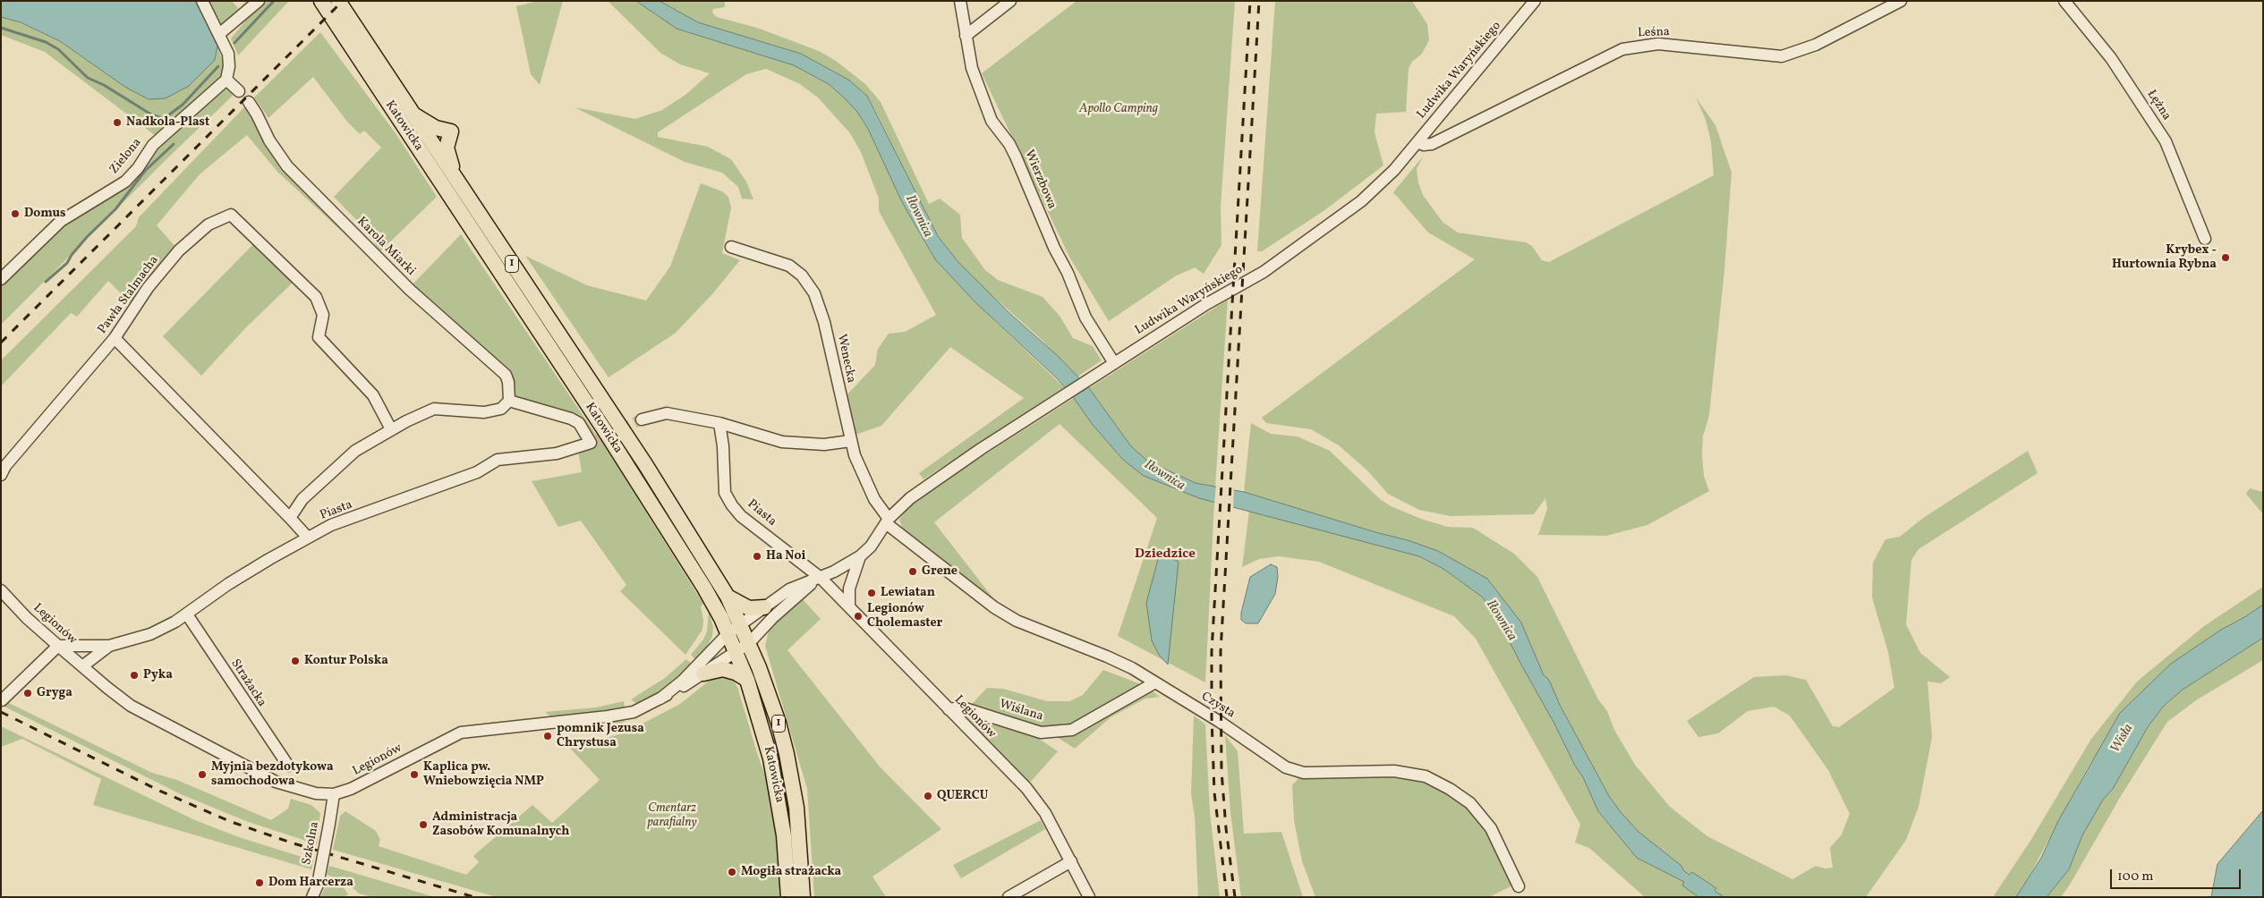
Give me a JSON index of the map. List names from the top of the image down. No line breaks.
{"streets":{"main road":["Katowicka","1"],"street":["Leśna","Ludwika Waryńskiego","Łężna","Zielona","Wierzbowa","Karola Miarki","Pawła Stalmacha","Wenecka","Piasta","Legionów","Strażacka","Czysta","Wiślana","Szkolna"]},"crossings":[["Leśna","Ludwika Waryńskiego"],["Ludwika Waryńskiego","Wierzbowa"],["Ludwika Waryńskiego","Wenecka"],["Ludwika Waryńskiego","Piasta"],["Ludwika Waryńskiego","Legionów"],["Ludwika Waryńskiego","Czysta"],["Katowicka","Legionów"],["Karola Miarki","Piasta"],["Wenecka","Czysta"],["Piasta","Legionów"],["Piasta","Strażacka"],["Legionów","Wiślana"],["Legionów","Szkolna"],["Czysta","Wiślana"]],"districts":["Dziedzice"],"water":["Iłownica","Wisła"],"parks":["Apollo Camping","Cmentarz parafialny"],"places":["Nadkola-Plast","Domus","Krybex - Hurtownia Rybna","Ha Noi","Grene","Lewiatan","Legionów Cholemaster","Kontur Polska","Pyka","Gryga","pomnik Jezusa Chrystusa","Myjnia bezdotykowa samochodowa","Kaplica pw. Wniebowzięcia NMP","QUERCU","Administracja Zasobów Komunalnych","Mogiła strażacka","Dom Harcerza"],"scale_bar":"100 m"}
